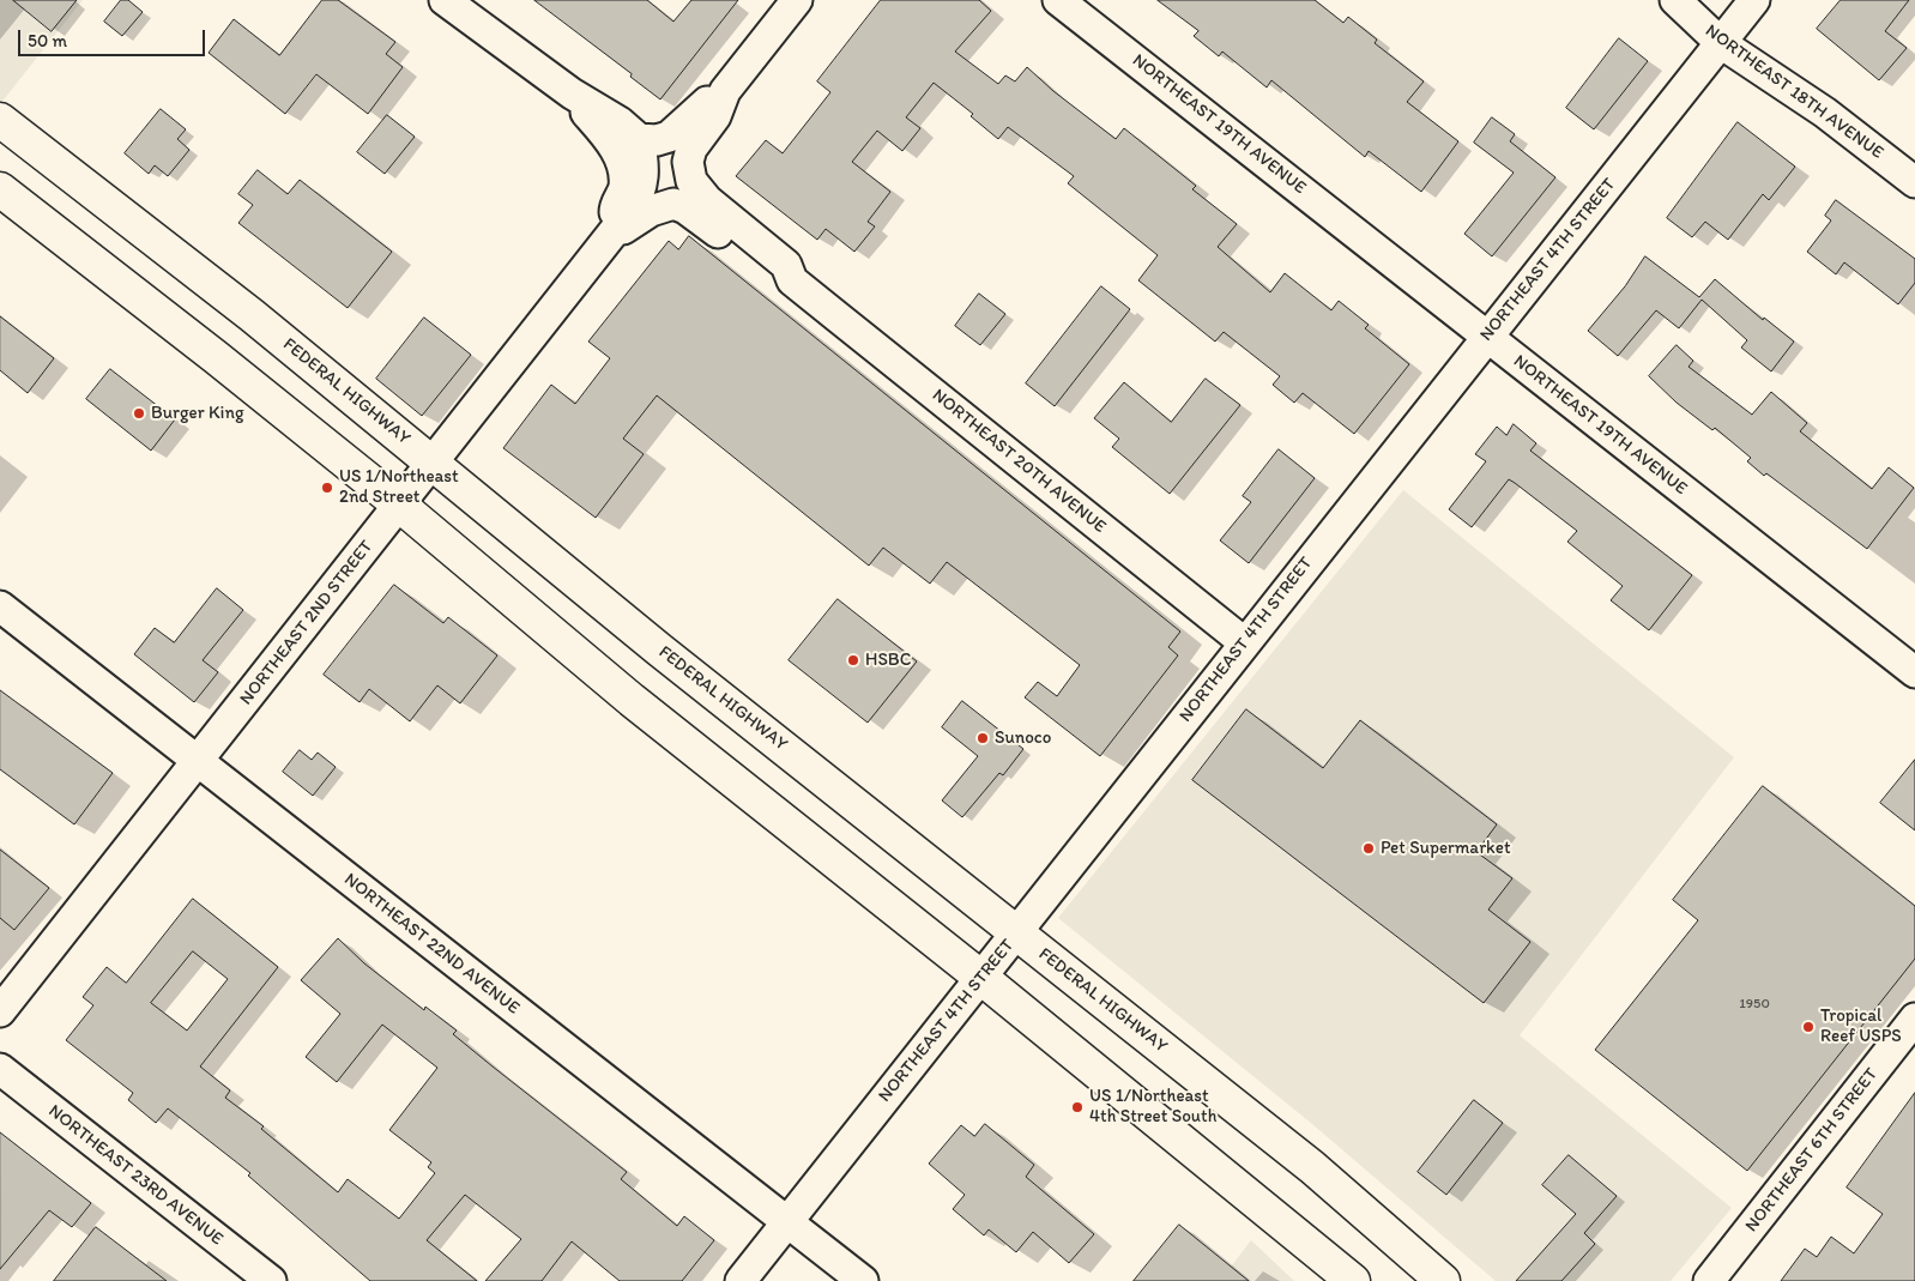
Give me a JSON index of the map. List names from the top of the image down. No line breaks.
{"streets":{"main road":["FEDERAL HIGHWAY"],"street":["NORTHEAST 18TH AVENUE","NORTHEAST 19TH AVENUE","NORTHEAST 4TH STREET","NORTHEAST 20TH AVENUE","NORTHEAST 2ND STREET","NORTHEAST 22ND AVENUE","NORTHEAST 6TH STREET","NORTHEAST 23RD AVENUE"]},"crossings":[["NORTHEAST 18TH AVENUE","NORTHEAST 4TH STREET"],["NORTHEAST 19TH AVENUE","NORTHEAST 4TH STREET"],["NORTHEAST 4TH STREET","FEDERAL HIGHWAY"],["NORTHEAST 4TH STREET","NORTHEAST 20TH AVENUE"],["NORTHEAST 4TH STREET","NORTHEAST 22ND AVENUE"],["FEDERAL HIGHWAY","NORTHEAST 2ND STREET"],["NORTHEAST 20TH AVENUE","NORTHEAST 2ND STREET"],["NORTHEAST 2ND STREET","NORTHEAST 22ND AVENUE"]],"places":["Burger King","US 1/Northeast 2nd Street","HSBC","Sunoco","Pet Supermarket","Tropical Reef USPS","US 1/Northeast 4th Street South"],"house_numbers":["1950"],"scale_bar":"50 m"}
